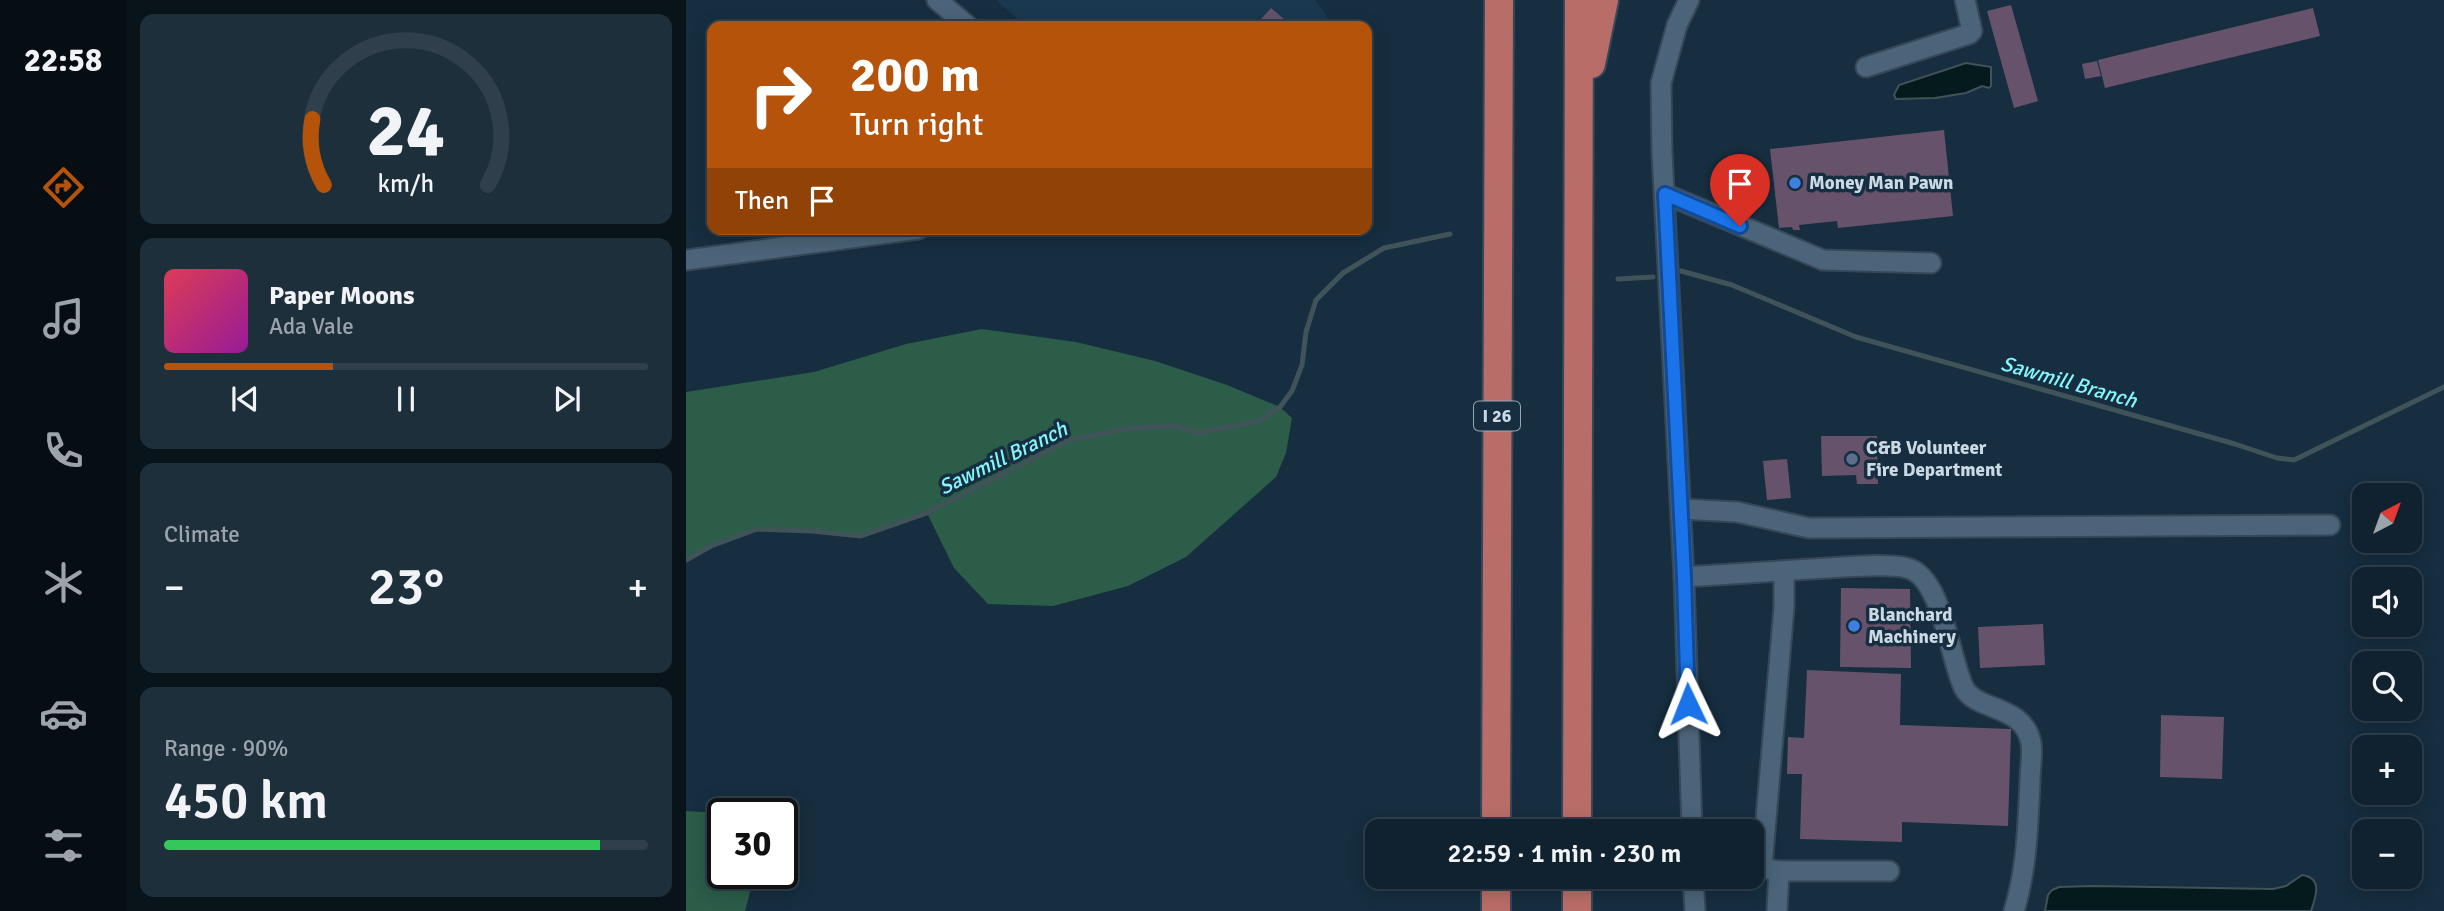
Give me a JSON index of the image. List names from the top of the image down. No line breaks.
{"streets":{"highway":["I 26"]},"water":["Sawmill Branch"],"places":["Money Man Pawn","C&B Volunteer Fire Department","Blanchard Machinery"],"north":"top right","page":{"tabs":"22:58","turn":["200 m","Turn right"],"then":"Then","song":["Paper Moons","Ada Vale"],"tile":["Climate",["Range · 90%","450 km"]],"map_buttons":["+","−"],"heat":["−","23°","+"],"limit":"30","trip":"22:59 · 1 min · 230 m","gauge":["24","km/h"]}}
